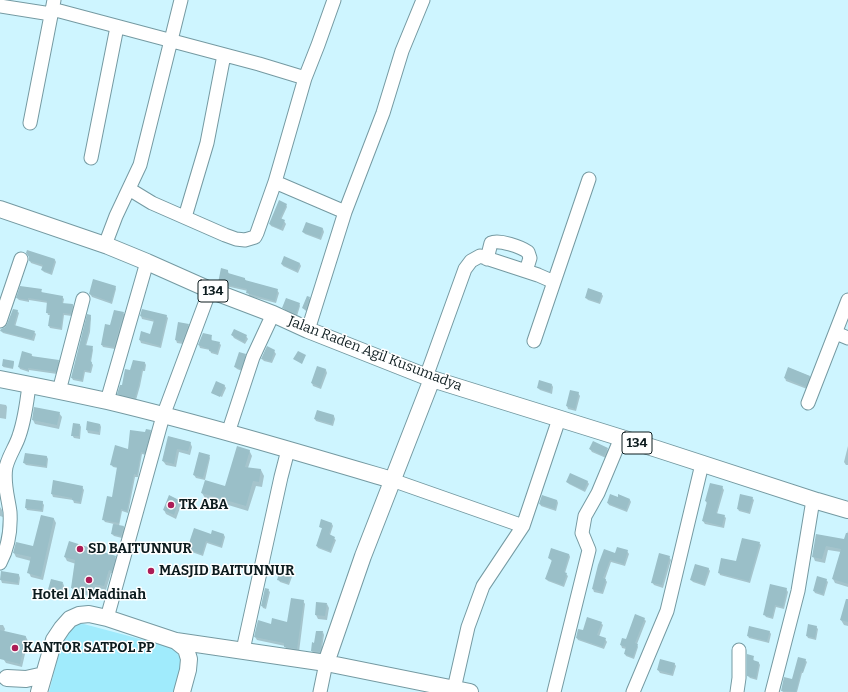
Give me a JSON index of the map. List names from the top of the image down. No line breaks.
{"streets":{"main road":["134","Jalan Raden Agil Kusumadya"]},"places":["TK ABA","SD BAITUNNUR","MASJID BAITUNNUR","Hotel Al Madinah","KANTOR SATPOL PP"]}
